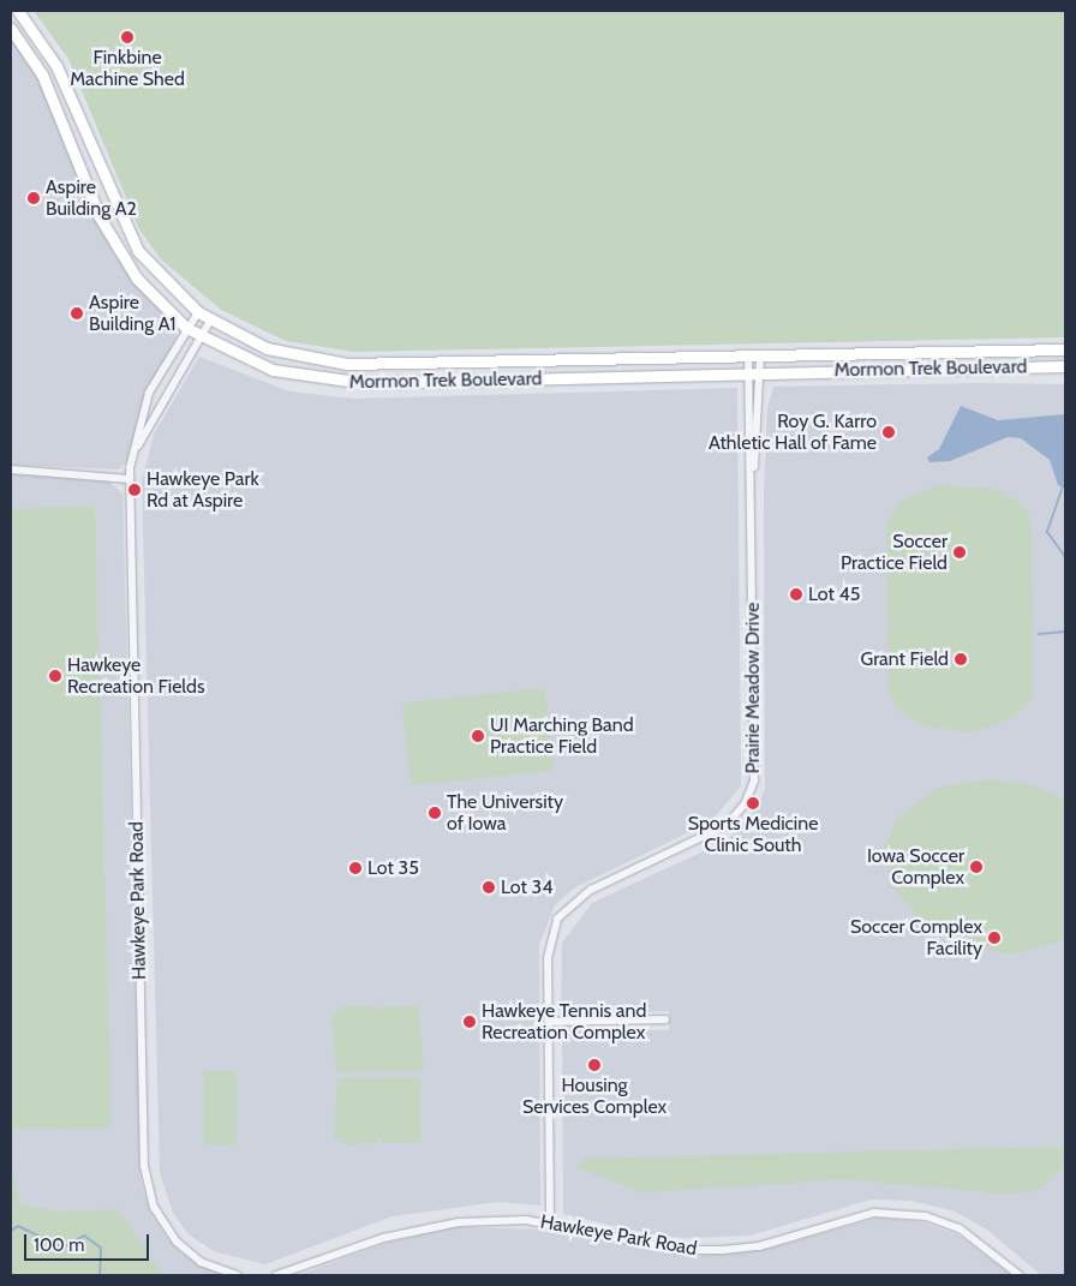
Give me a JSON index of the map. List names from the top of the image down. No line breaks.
{"streets":{"main road":["Mormon Trek Boulevard"],"street":["Prairie Meadow Drive","Hawkeye Park Road"]},"crossings":[["Mormon Trek Boulevard","Prairie Meadow Drive"],["Mormon Trek Boulevard","Hawkeye Park Road"],["Prairie Meadow Drive","Hawkeye Park Road"]],"places":["Finkbine Machine Shed","Aspire Building A2","Aspire Building A1","Roy G. Karro Athletic Hall of Fame","Hawkeye Park Rd at Aspire","Soccer Practice Field","Lot 45","Grant Field","Hawkeye Recreation Fields","UI Marching Band Practice Field","Sports Medicine Clinic South","The University of Iowa","Iowa Soccer Complex","Lot 35","Lot 34","Soccer Complex Facility","Hawkeye Tennis and Recreation Complex","Housing Services Complex"],"scale_bar":"100 m"}
